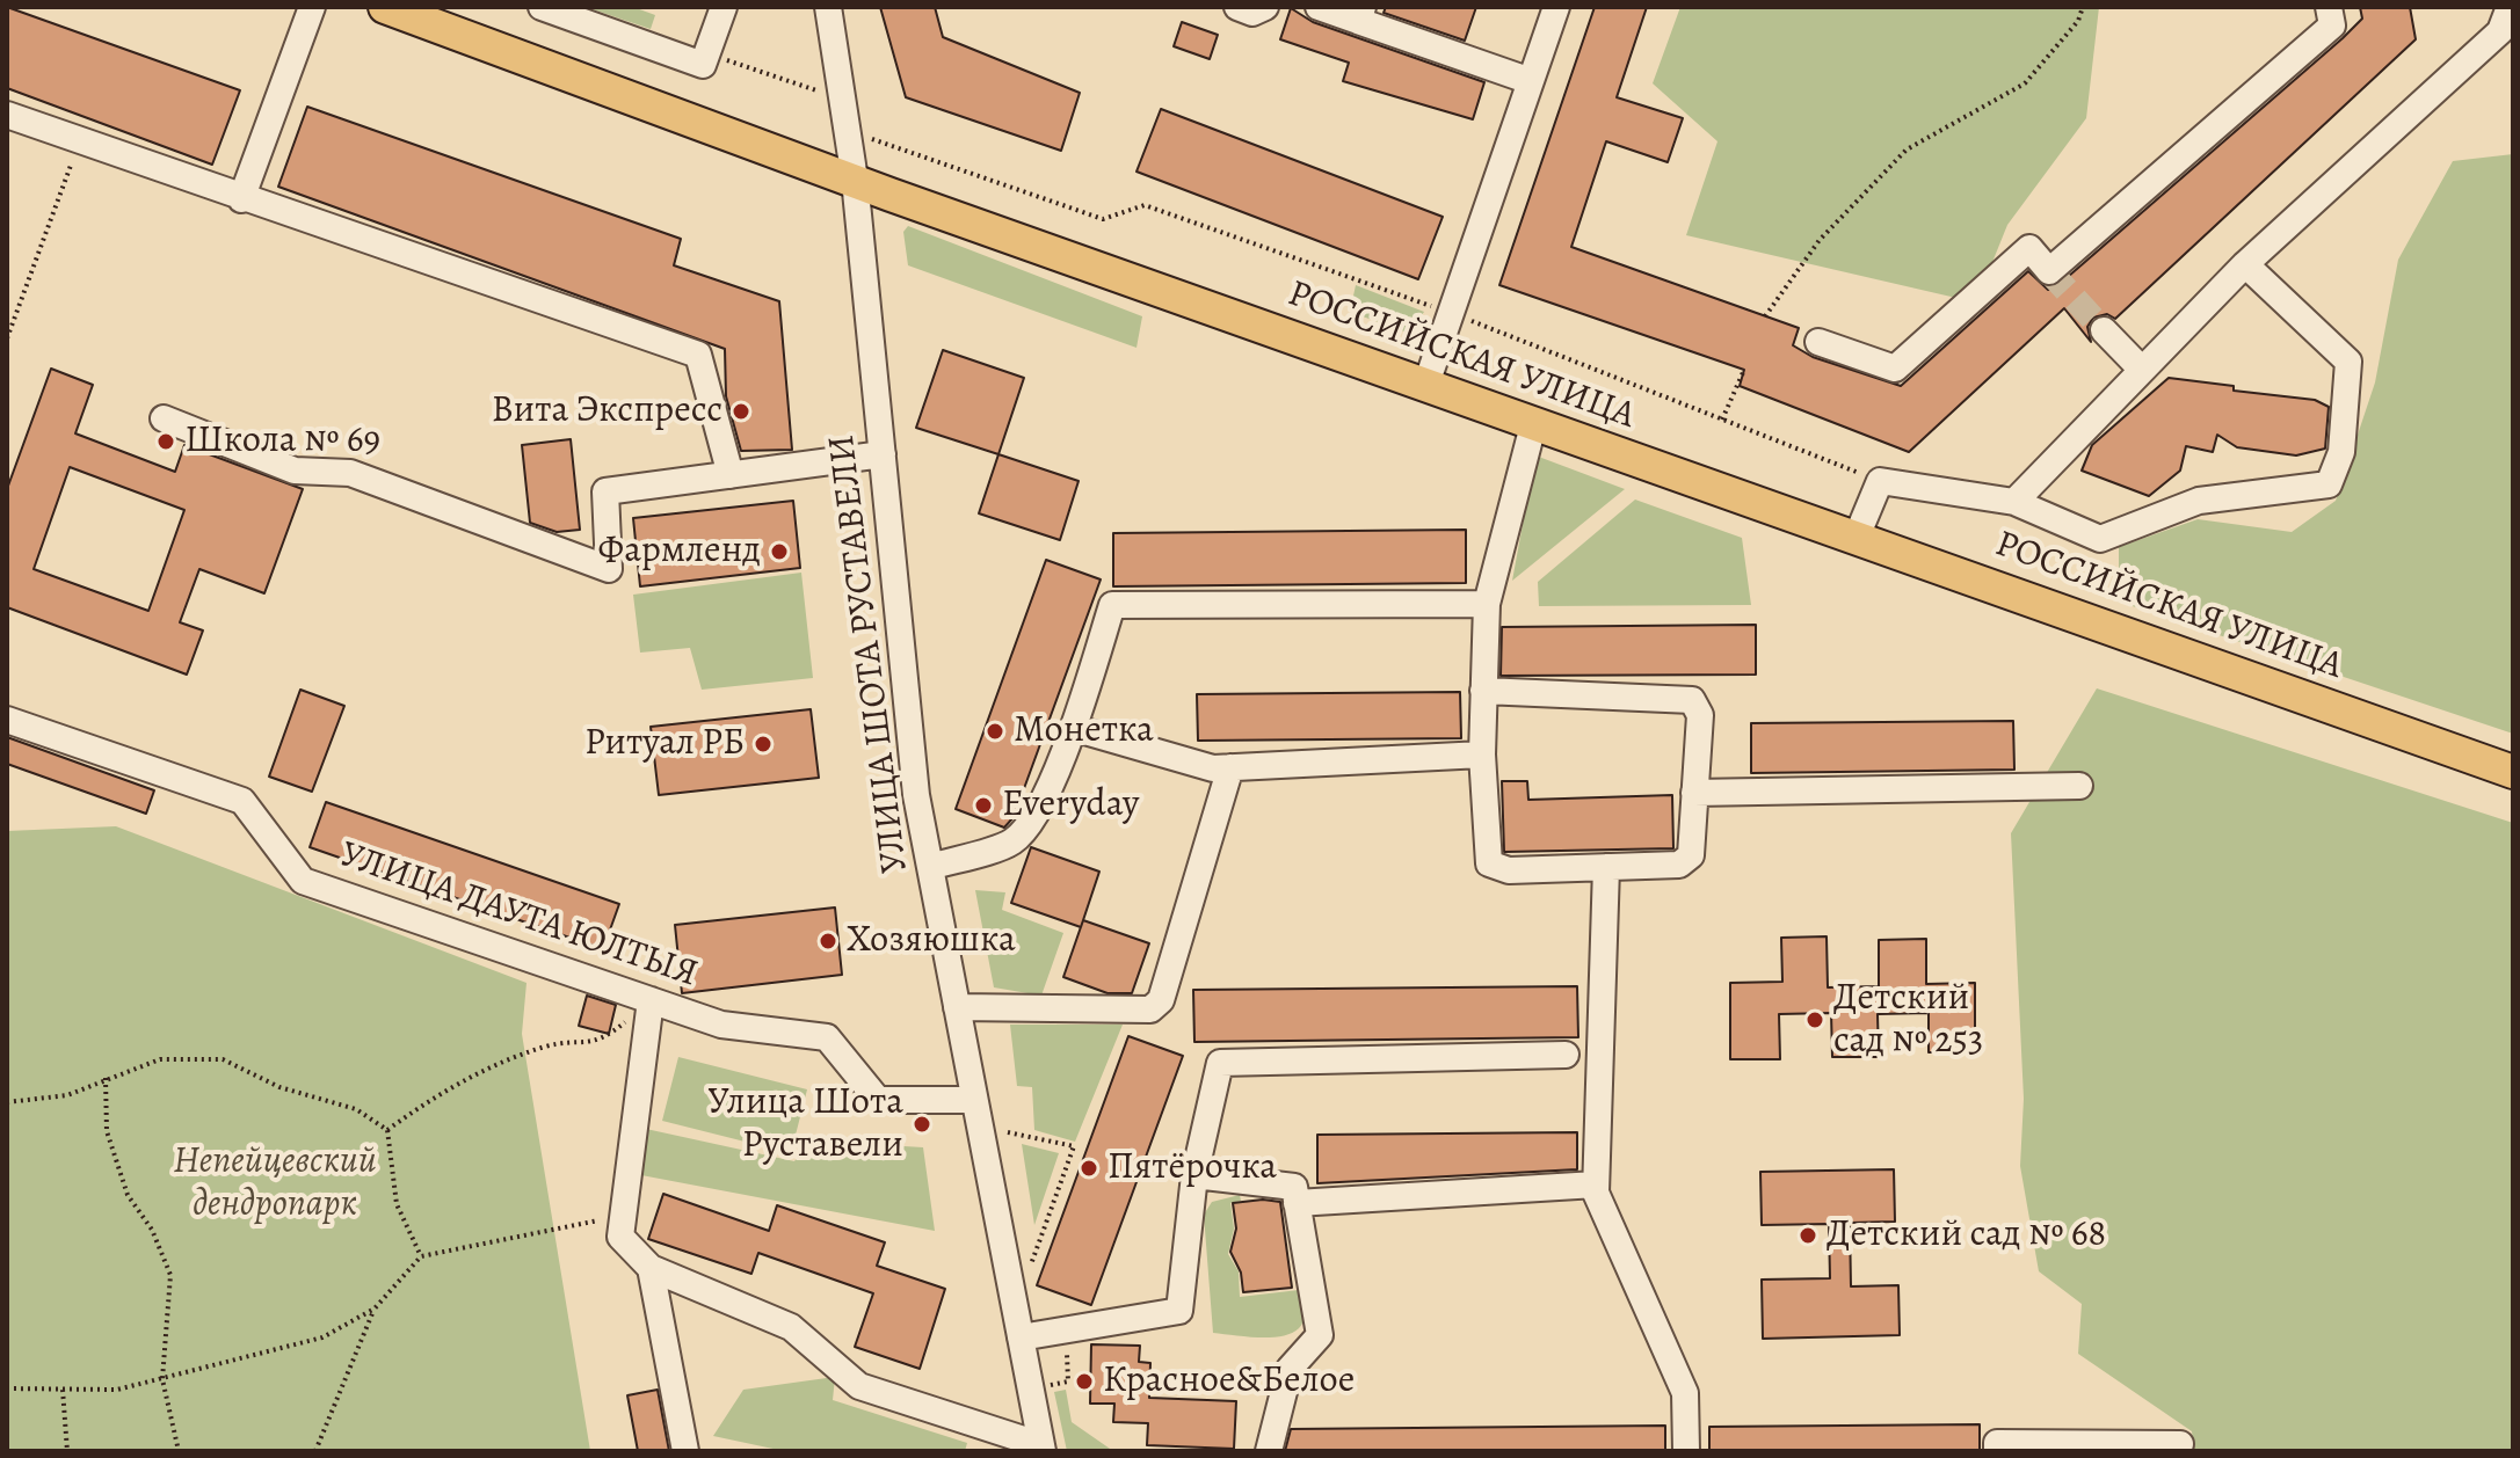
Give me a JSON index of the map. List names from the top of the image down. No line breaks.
{"streets":{"main road":["РОССИЙСКАЯ УЛИЦА"],"street":["УЛИЦА ШОТА РУСТАВЕЛИ","УЛИЦА ДАУТА ЮЛТЫЯ"]},"crossings":[["РОССИЙСКАЯ УЛИЦА","УЛИЦА ШОТА РУСТАВЕЛИ"],["УЛИЦА ШОТА РУСТАВЕЛИ","УЛИЦА ДАУТА ЮЛТЫЯ"]],"parks":["Непейцевский дендропарк"],"places":["Вита Экспресс","Школа № 69","Фармленд","Монетка","Ритуал РБ","Everyday","Хозяюшка","Детский сад № 253","Улица Шота Руставели","Пятёрочка","Детский сад № 68","Красное&Белое"]}
